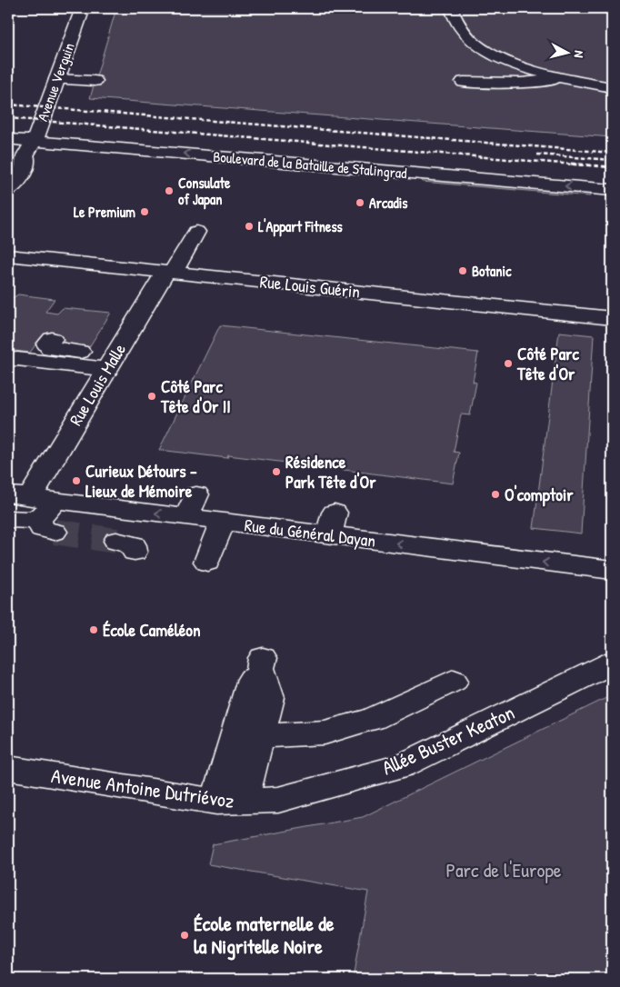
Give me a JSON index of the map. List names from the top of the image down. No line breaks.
{"streets":{"street":["Avenue Verguin","Boulevard de la Bataille de Stalingrad","Rue Louis Guérin","Rue Louis Malle","Rue du Général Dayan","Allée Buster Keaton","Avenue Antoine Dutriévoz"]},"crossings":[["Avenue Verguin","Boulevard de la Bataille de Stalingrad"],["Rue Louis Guérin","Rue Louis Malle"],["Rue Louis Malle","Rue du Général Dayan"],["Allée Buster Keaton","Avenue Antoine Dutriévoz"]],"parks":["Parc de l'Europe"],"places":["Consulate of Japan","Arcadis","Le Premium","L'Appart Fitness","Botanic","Côté Parc Tête d'Or","Côté Parc Tête d'Or II","Résidence Park Tête d'Or","Curieux Détours - Lieux de Mémoire","O'comptoir","École Caméléon","École maternelle de la Nigritelle Noire"],"north":"right"}
